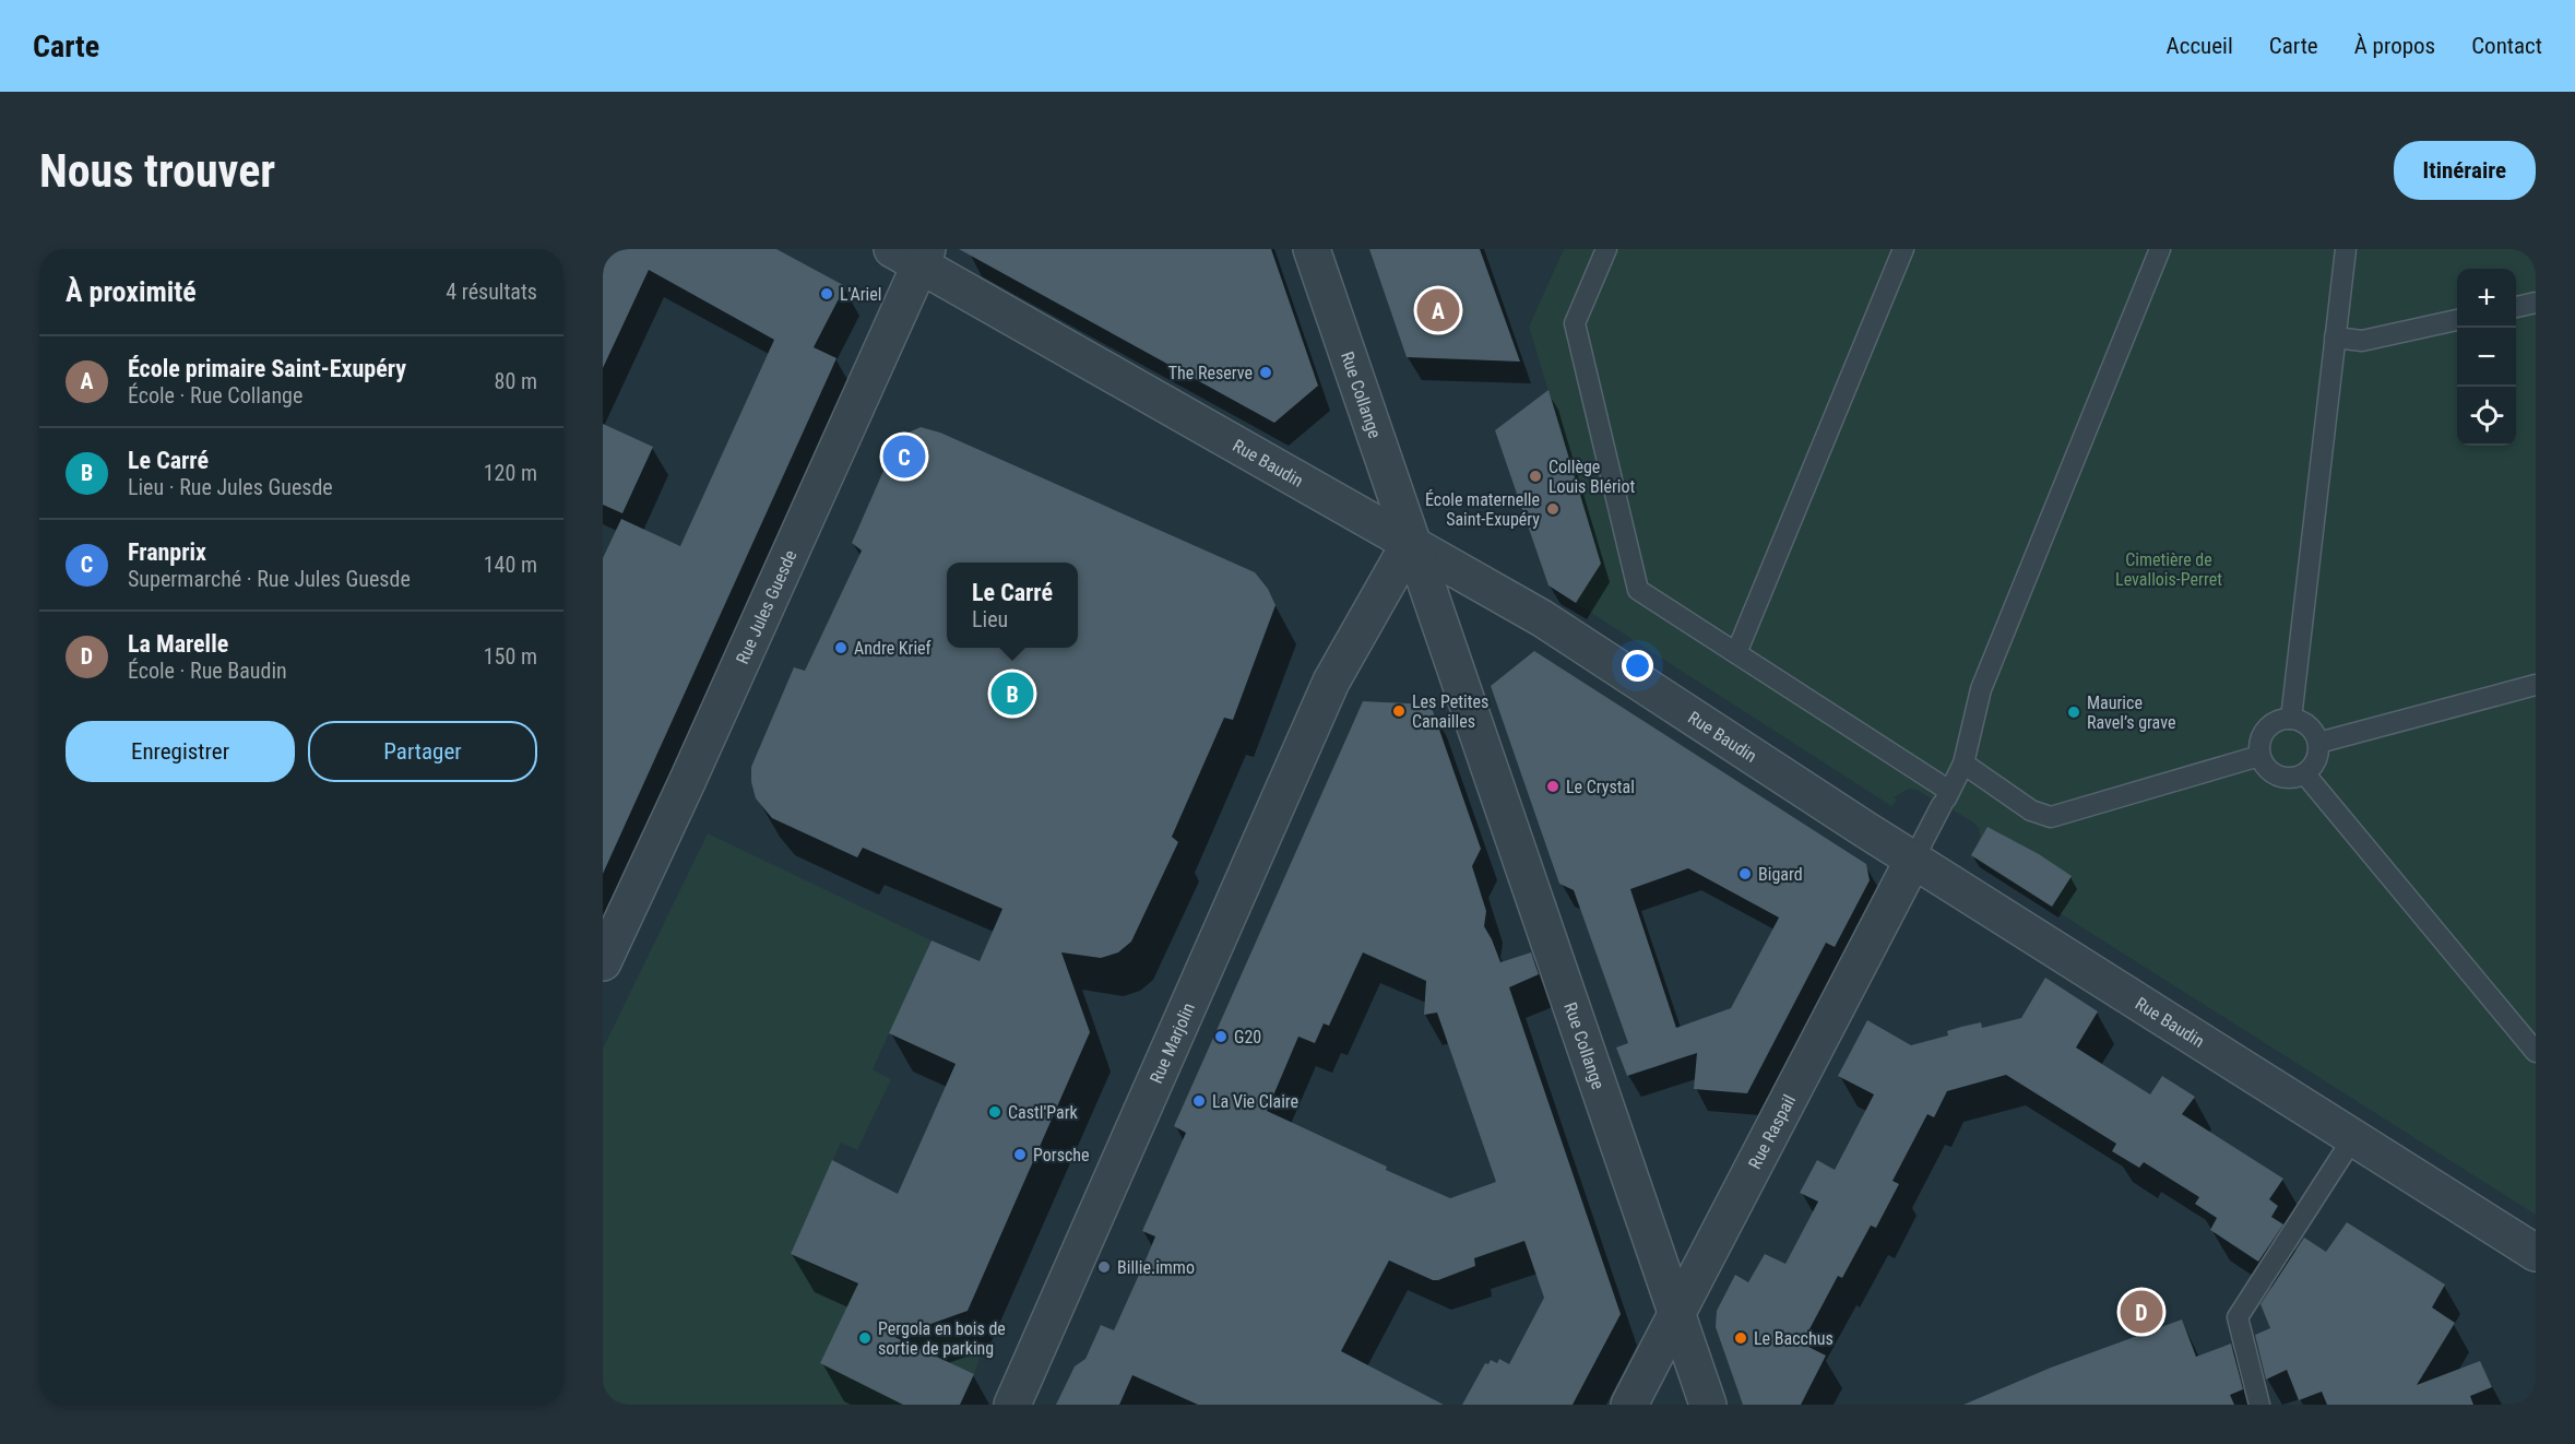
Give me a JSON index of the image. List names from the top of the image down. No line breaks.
{"streets":{"street":["Rue Collange","Rue Baudin","Rue Jules Guesde","Rue Marjolin","Rue Raspail"]},"crossings":[["Rue Collange","Rue Baudin"],["Rue Collange","Rue Marjolin"],["Rue Collange","Rue Raspail"],["Rue Baudin","Rue Jules Guesde"],["Rue Baudin","Rue Marjolin"],["Rue Baudin","Rue Raspail"]],"parks":["Cimetière de Levallois-Perret"],"places":["L'Ariel","The Reserve","Collège Louis Blériot","École maternelle Saint-Exupéry","Andre Krief","Les Petites Canailles","Maurice Ravel’s grave","Le Crystal","Bigard","G20","La Vie Claire","Castl'Park","Porsche","Billie.immo","Pergola en bois de sortie de parking","Le Bacchus"],"page":{"header":"Carte","nav":["Accueil","Carte","À propos","Contact"],"buttons":["Itinéraire",["Enregistrer","Partager"]],"title":"Nous trouver","heading":["À proximité","4 résultats"],"map_buttons":["+","−"],"pins":["A","C","B","D"],"list":[{"mark":"A","name":"École primaire Saint-Exupéry","note":"École · Rue Collange","value":"80 m"},{"mark":"B","name":"Le Carré","note":"Lieu · Rue Jules Guesde","value":"120 m"},{"mark":"C","name":"Franprix","note":"Supermarché · Rue Jules Guesde","value":"140 m"},{"mark":"D","name":"La Marelle","note":"École · Rue Baudin","value":"150 m"}],"popup":["Le Carré","Lieu"]}}
